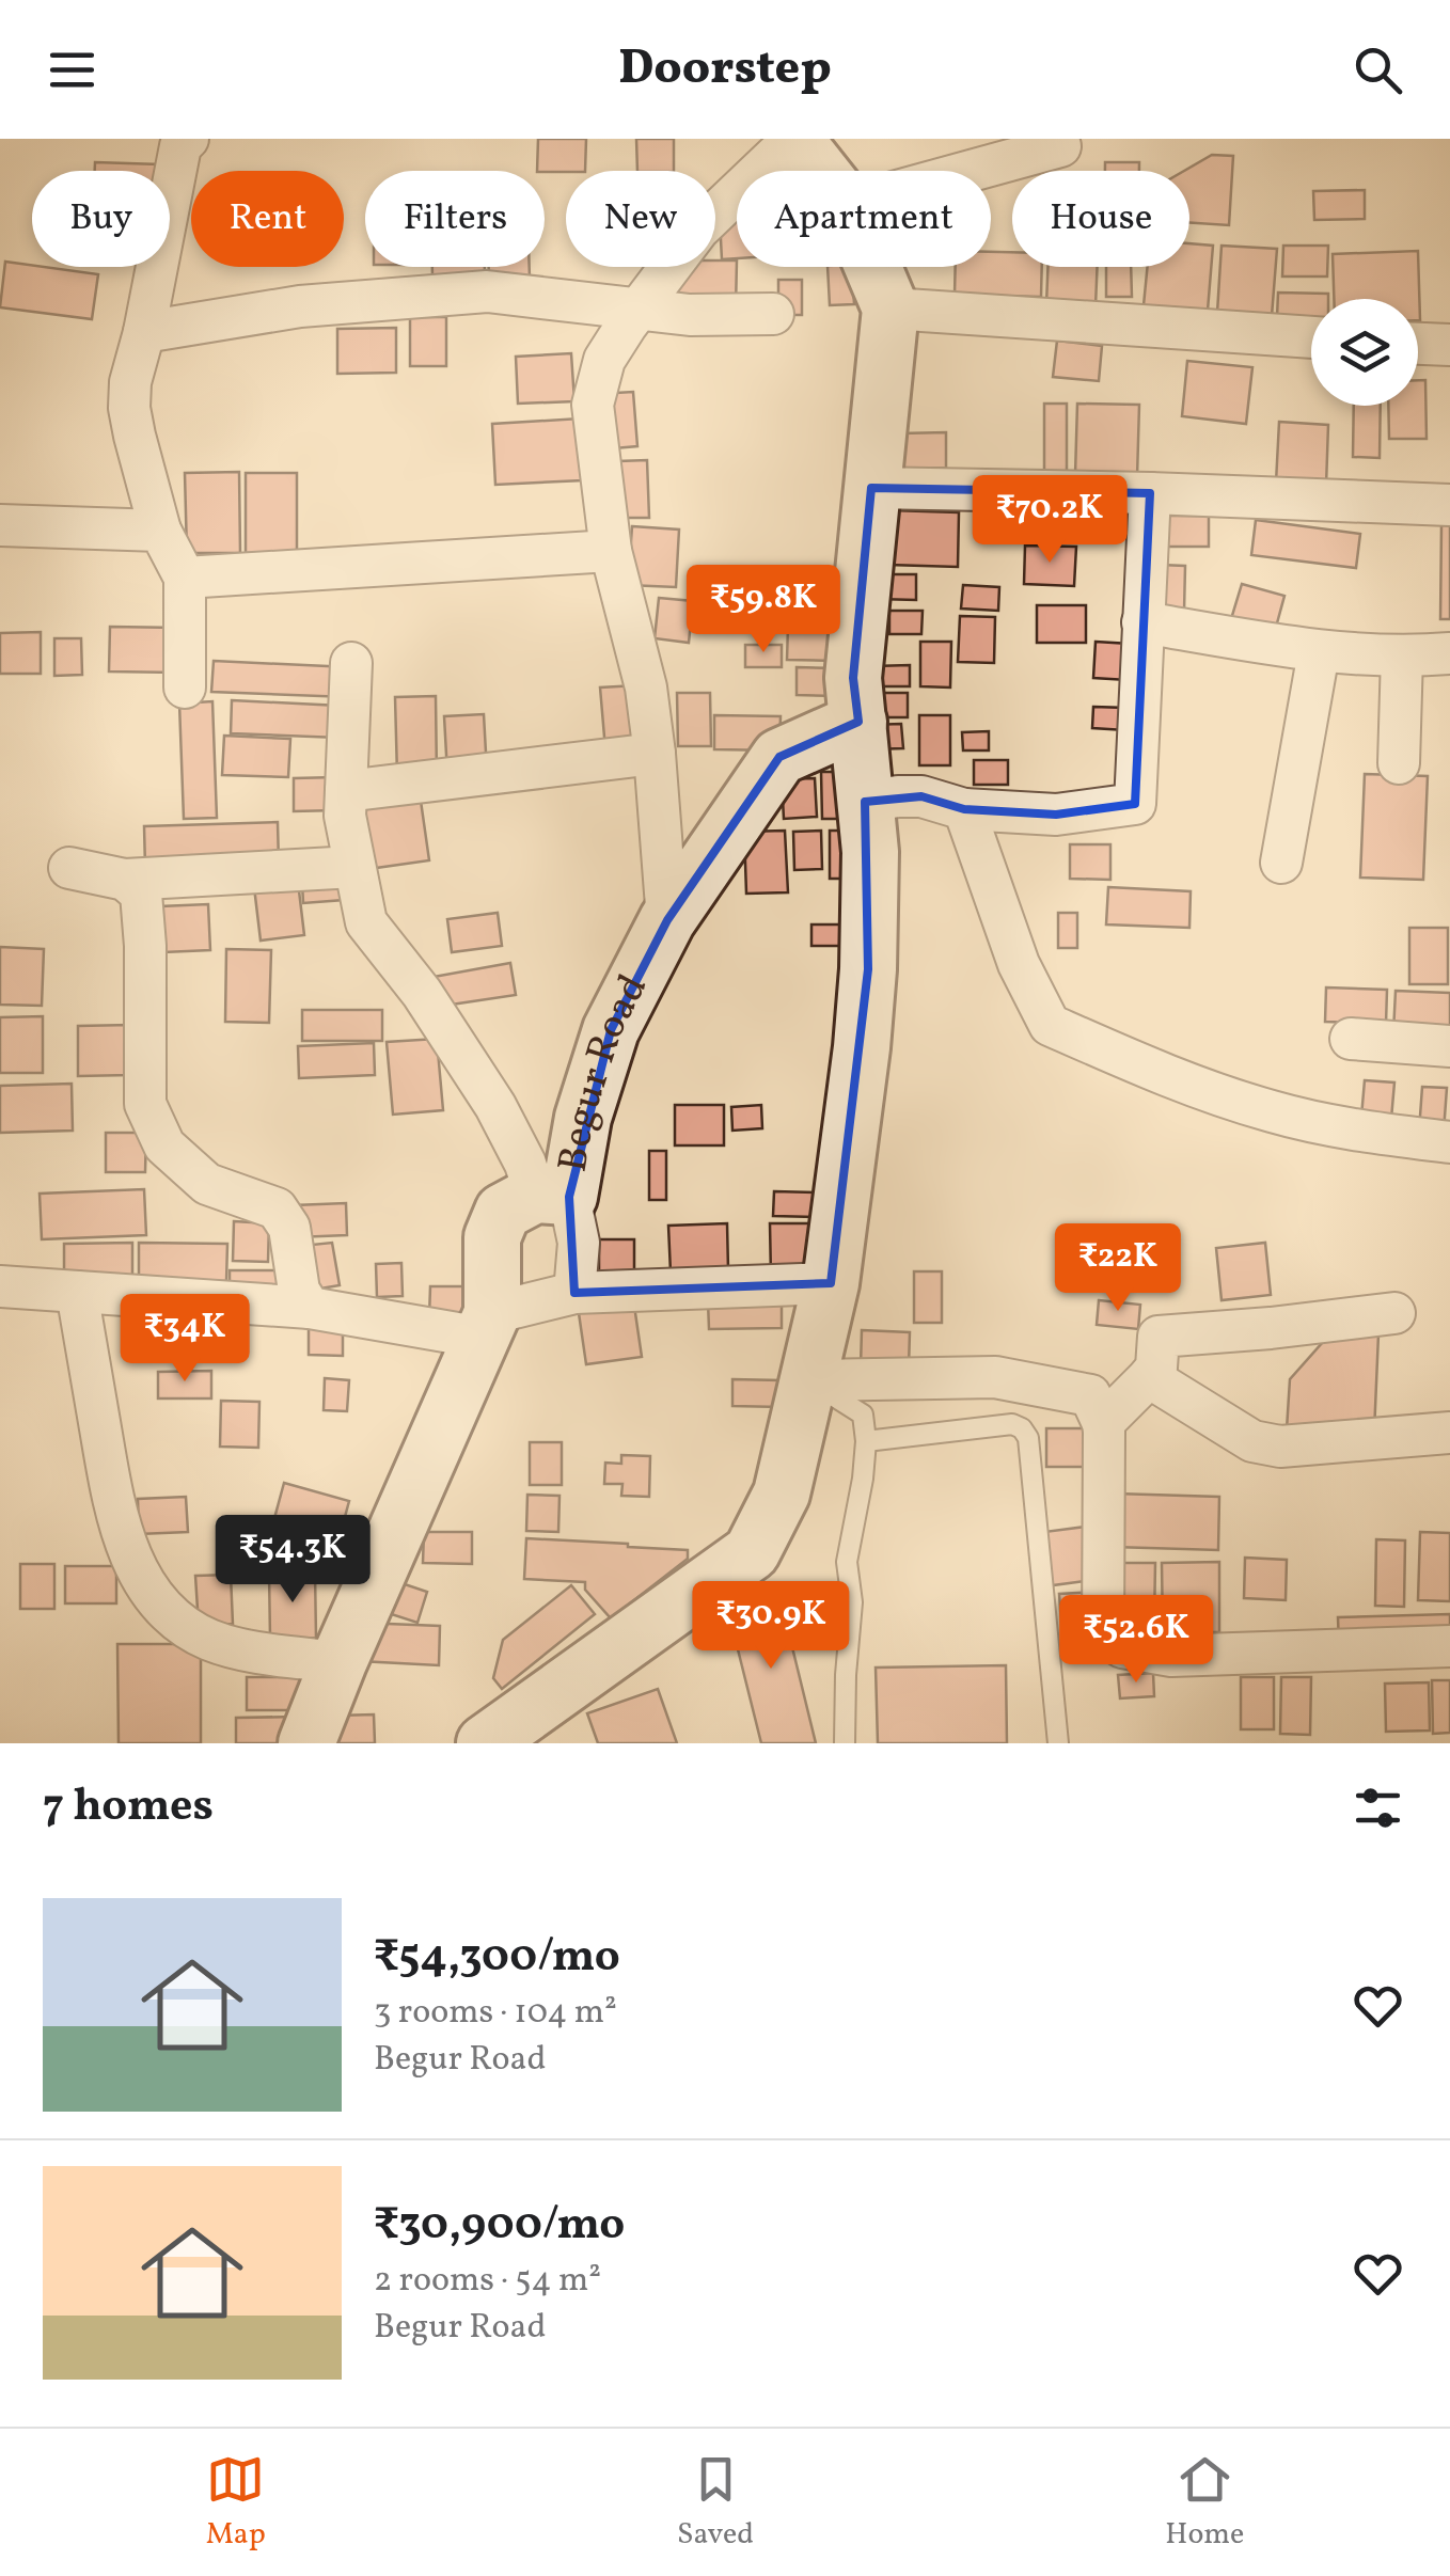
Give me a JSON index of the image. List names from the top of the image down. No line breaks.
{"streets":{"main road":["Begur Road"]},"page":{"header":"Doorstep","chip":["Buy","Rent","Filters","New","Apartment","House"],"price":["₹70.2K","₹59.8K","₹22K","₹34K","₹54.3K","₹30.9K","₹52.6K"],"heading":"7 homes","list":[{"name":"₹54,300/mo","note":"3 rooms · 104 m² · Begur Road"},{"name":"₹30,900/mo","note":"2 rooms · 54 m² · Begur Road"}],"tabs":["Map","Saved","Home"]}}
